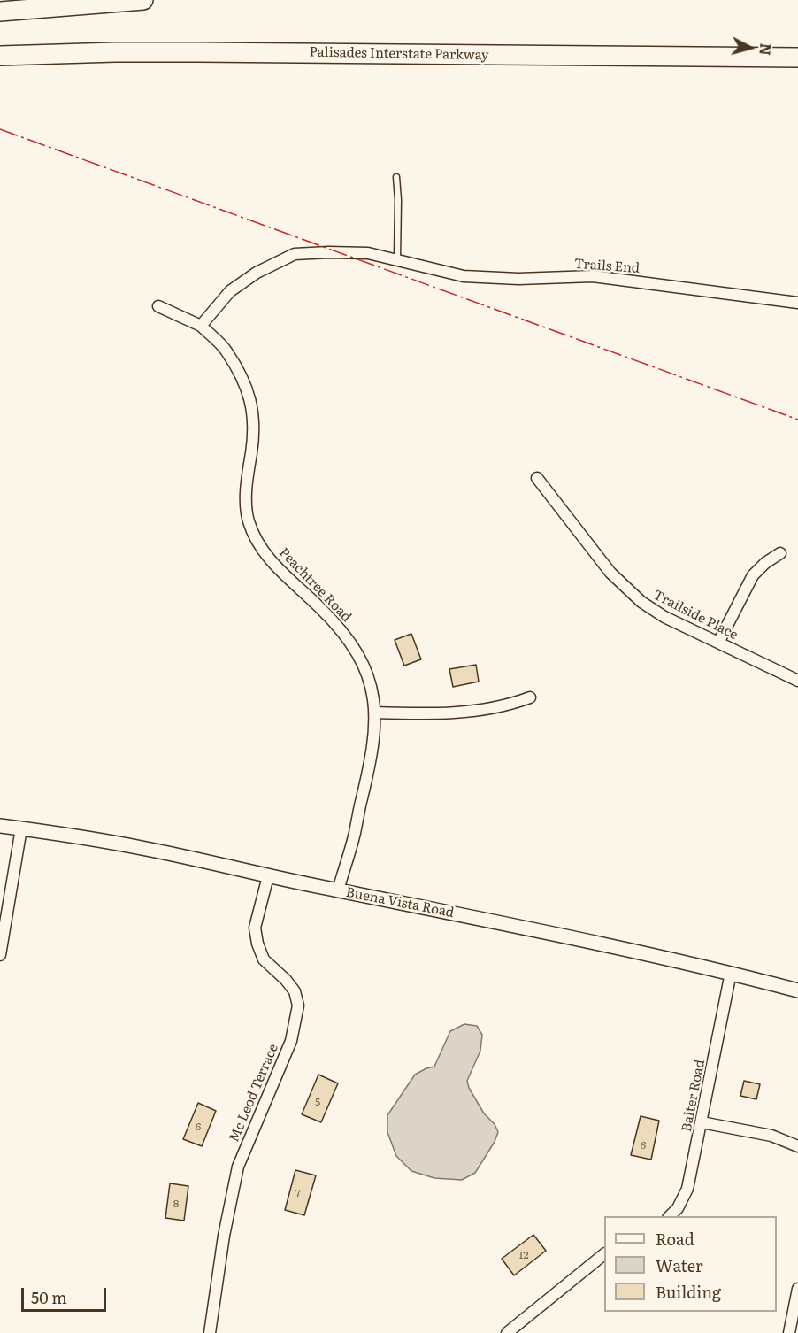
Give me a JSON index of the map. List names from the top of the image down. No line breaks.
{"streets":{"highway":["Palisades Interstate Parkway"],"street":["Trails End","Peachtree Road","Trailside Place","Buena Vista Road","Mc Leod Terrace","Balter Road"]},"crossings":[["Trails End","Peachtree Road"],["Peachtree Road","Buena Vista Road"],["Buena Vista Road","Mc Leod Terrace"],["Buena Vista Road","Balter Road"]],"house_numbers":["5","6","6","7","8","12"],"legend":["Road","Water","Building"],"scale_bar":"50 m","north":"right"}
